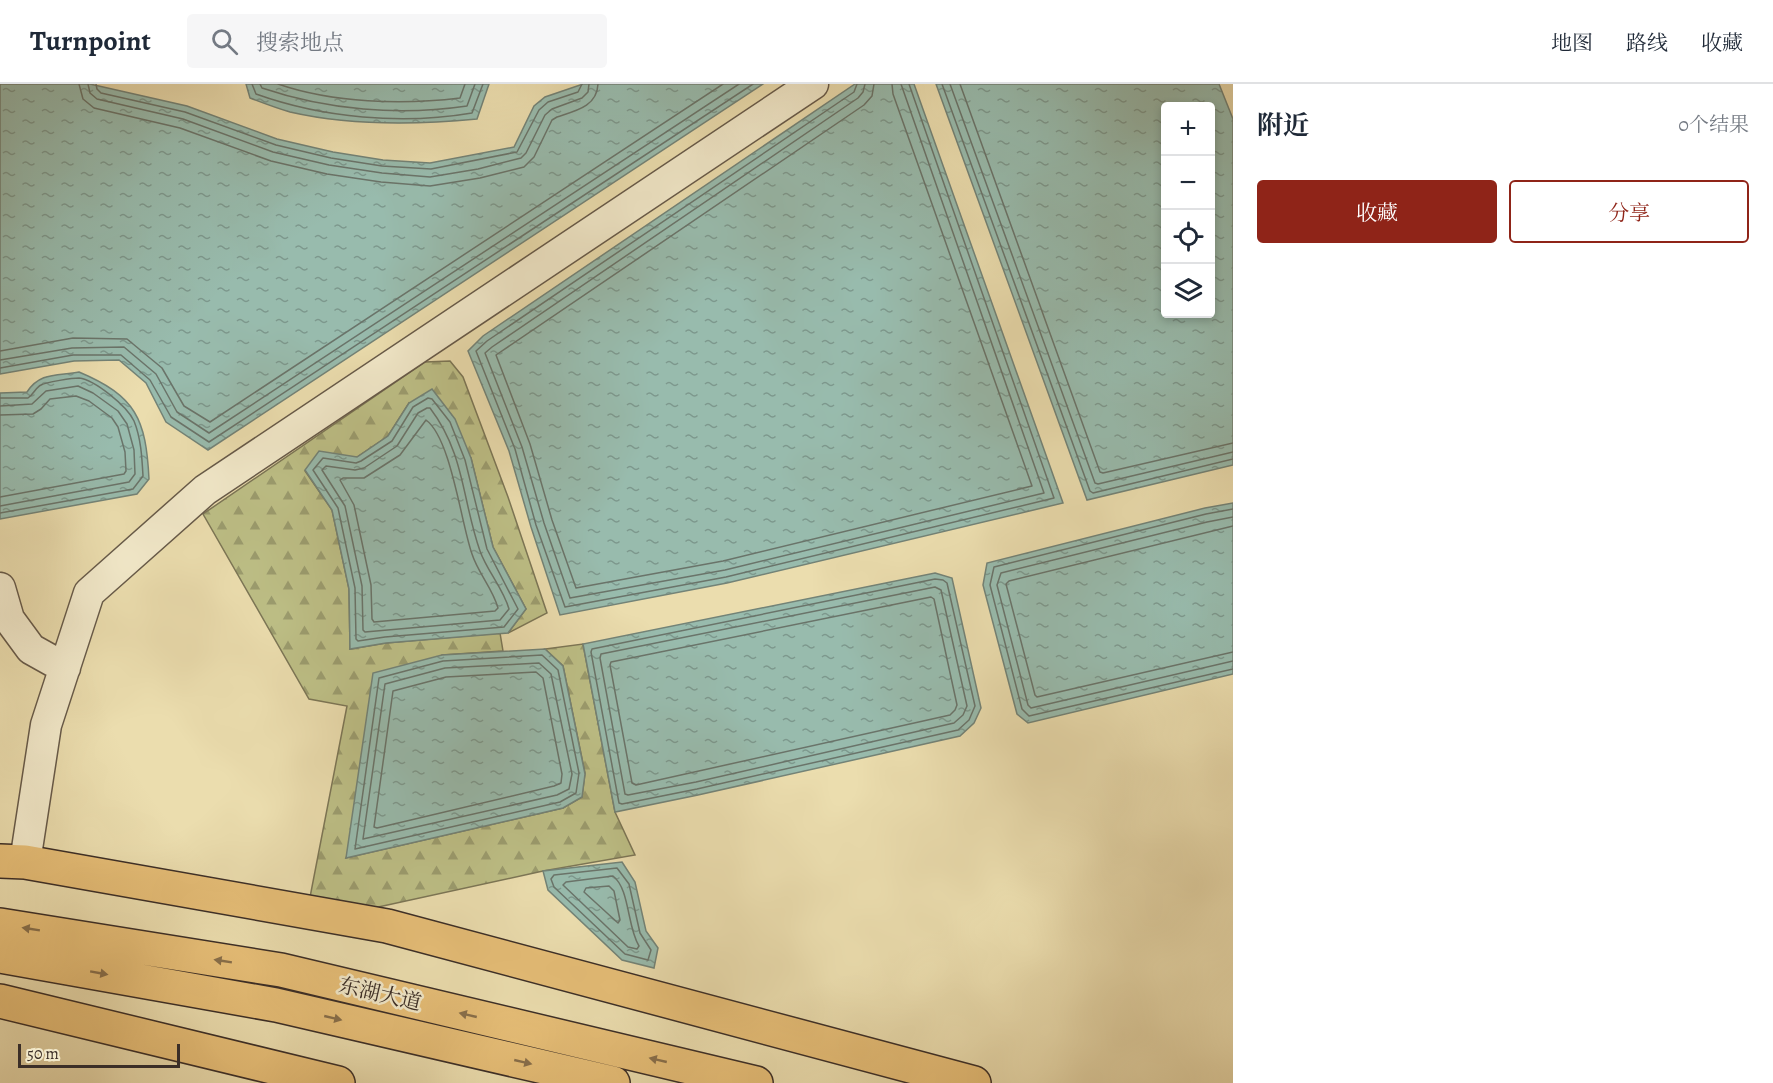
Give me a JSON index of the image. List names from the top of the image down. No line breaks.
{"streets":{"highway":["东湖大道"]},"scale_bar":"50 m","page":{"header":"Turnpoint","search":"搜索地点","nav":["地图","路线","收藏"],"heading":["附近","0个结果"],"map_buttons":["+","−"],"buttons":["收藏","分享"],"scale":"50 m"}}
